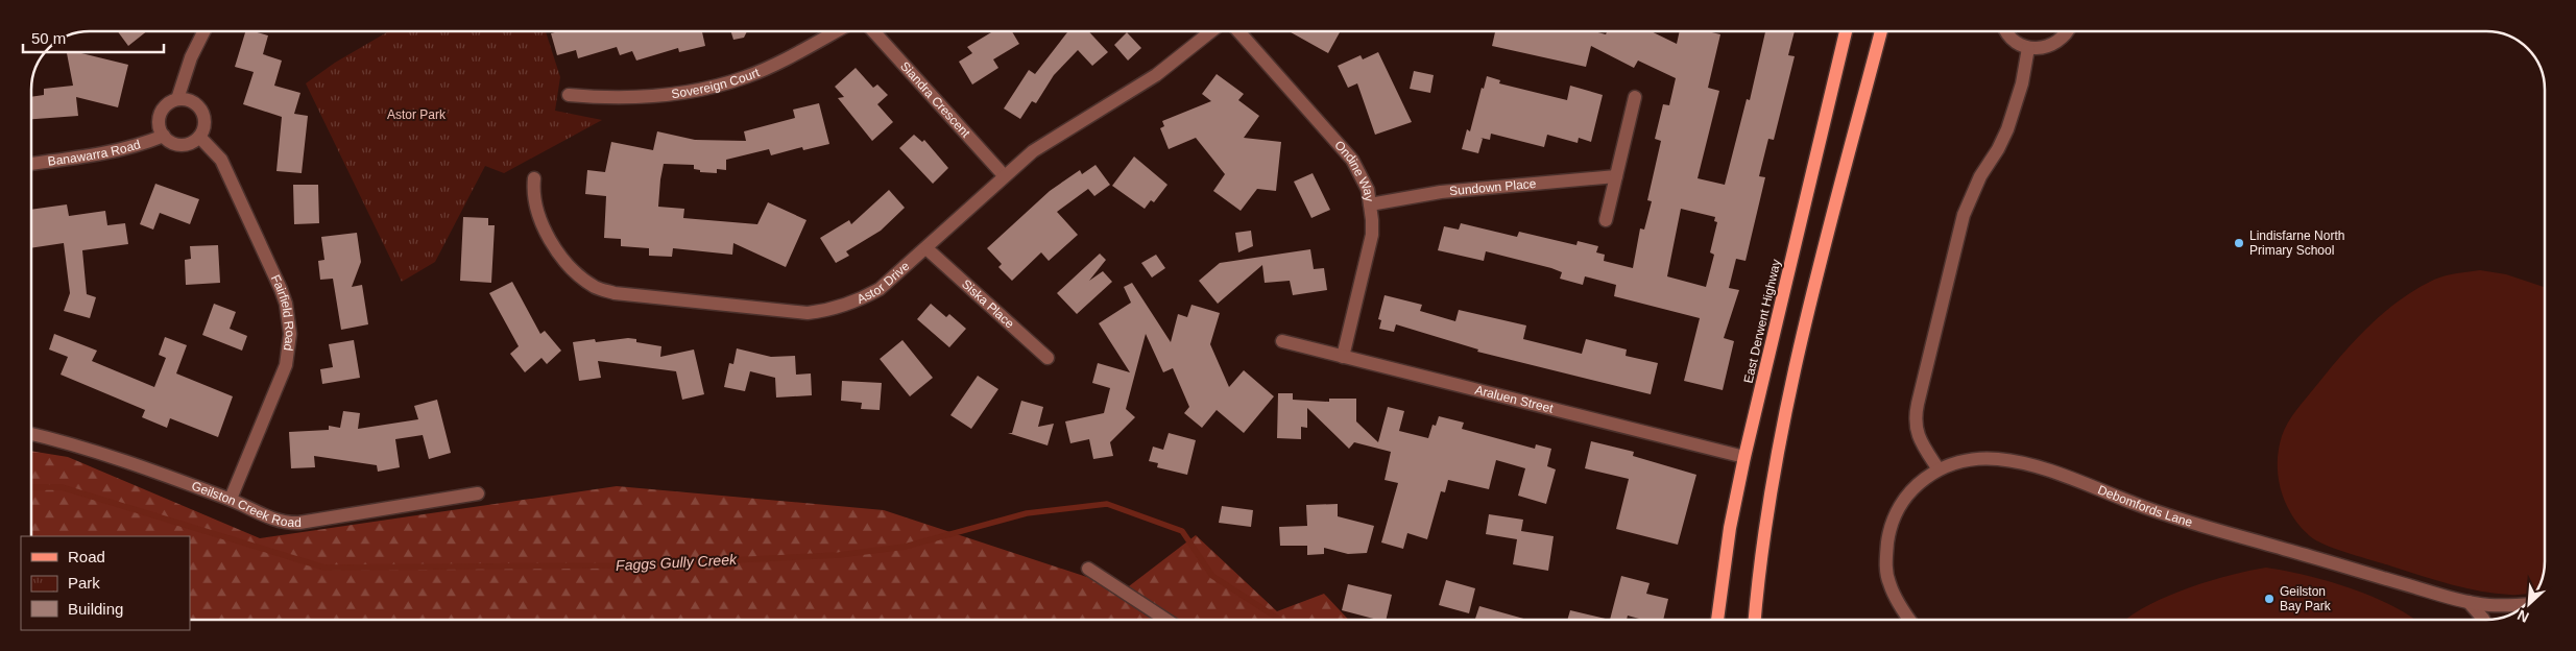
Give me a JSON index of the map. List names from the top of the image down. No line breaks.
{"streets":{"main road":["East Derwent Highway"],"street":["Sovereign Court","Siandra Crescent","Banawarra Road","Ondine Way","Sundown Place","Astor Drive","Siska Place","Fairfield Road","Araluen Street","Geilston Creek Road","Debomfords Lane"]},"crossings":[["Siandra Crescent","Astor Drive"],["Banawarra Road","Fairfield Road"],["Ondine Way","Sundown Place"],["Ondine Way","Araluen Street"],["Astor Drive","Siska Place"],["Fairfield Road","Geilston Creek Road"],["East Derwent Highway","Araluen Street"]],"water":["Faggs Gully Creek"],"parks":["Astor Park"],"places":["Lindisfarne North Primary School","Geilston Bay Park"],"legend":["Road","Park","Building"],"scale_bar":"50 m","north":"bottom left"}
